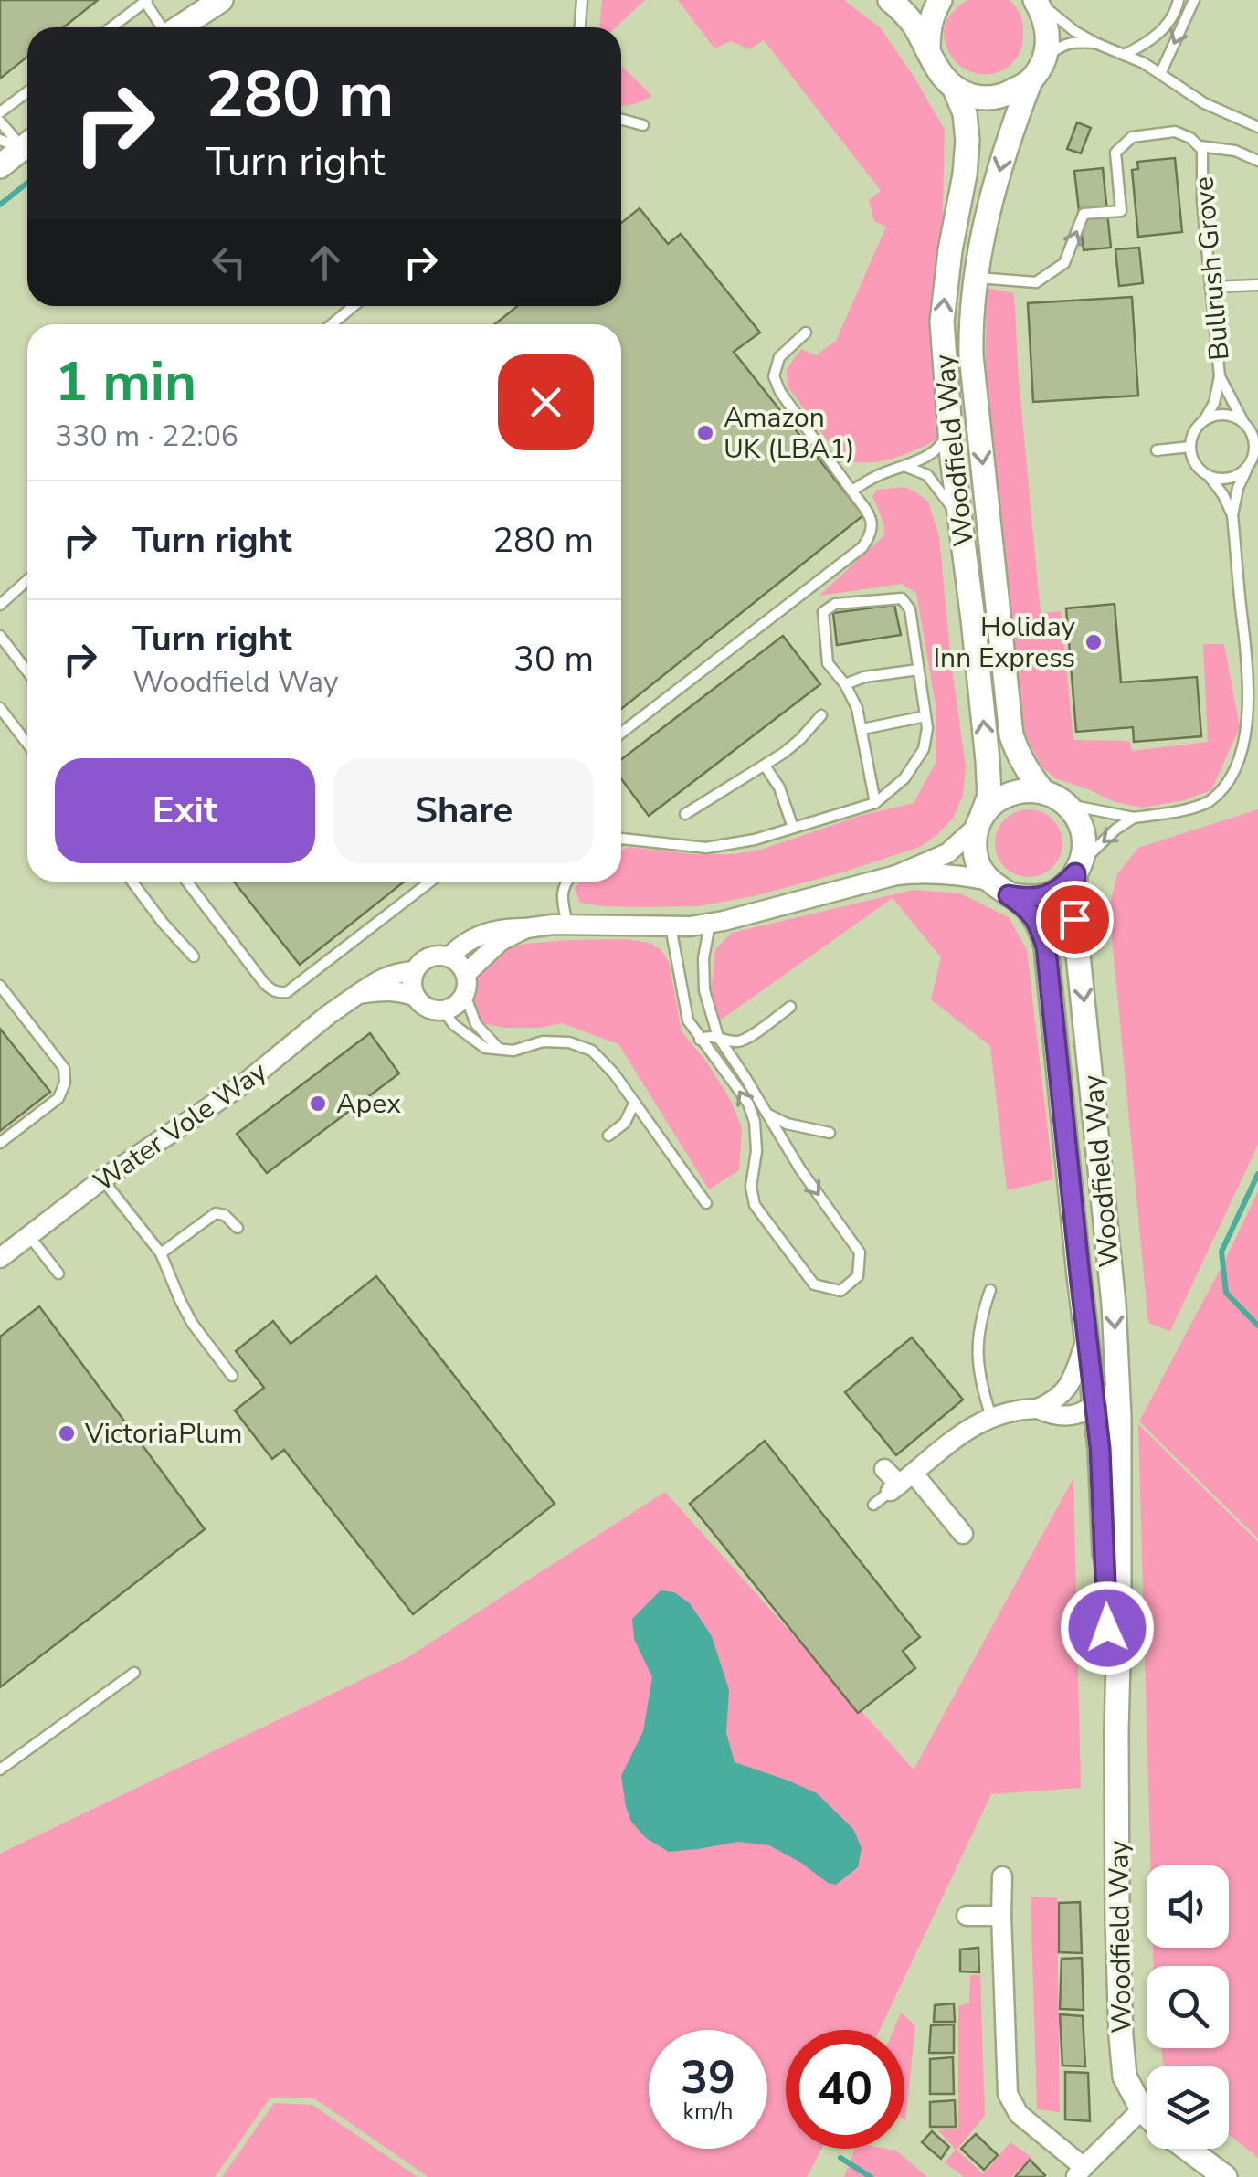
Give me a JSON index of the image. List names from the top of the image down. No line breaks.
{"streets":{"street":["Woodfield Way","Water Vole Way"],"lane":["Bullrush Grove"]},"crossings":[["Bullrush Grove","Woodfield Way"]],"places":["Amazon UK (LBA1)","Holiday Inn Express","Apex","VictoriaPlum"],"page":{"turn":["280 m","Turn right"],"heading":["1 min","330 m · 22:06"],"list":[{"name":"Turn right","value":"280 m"},{"name":"Turn right","note":"Woodfield Way","value":"30 m"}],"buttons":["Exit","Share"],"speed":"39 km/h","limit":"40"}}
